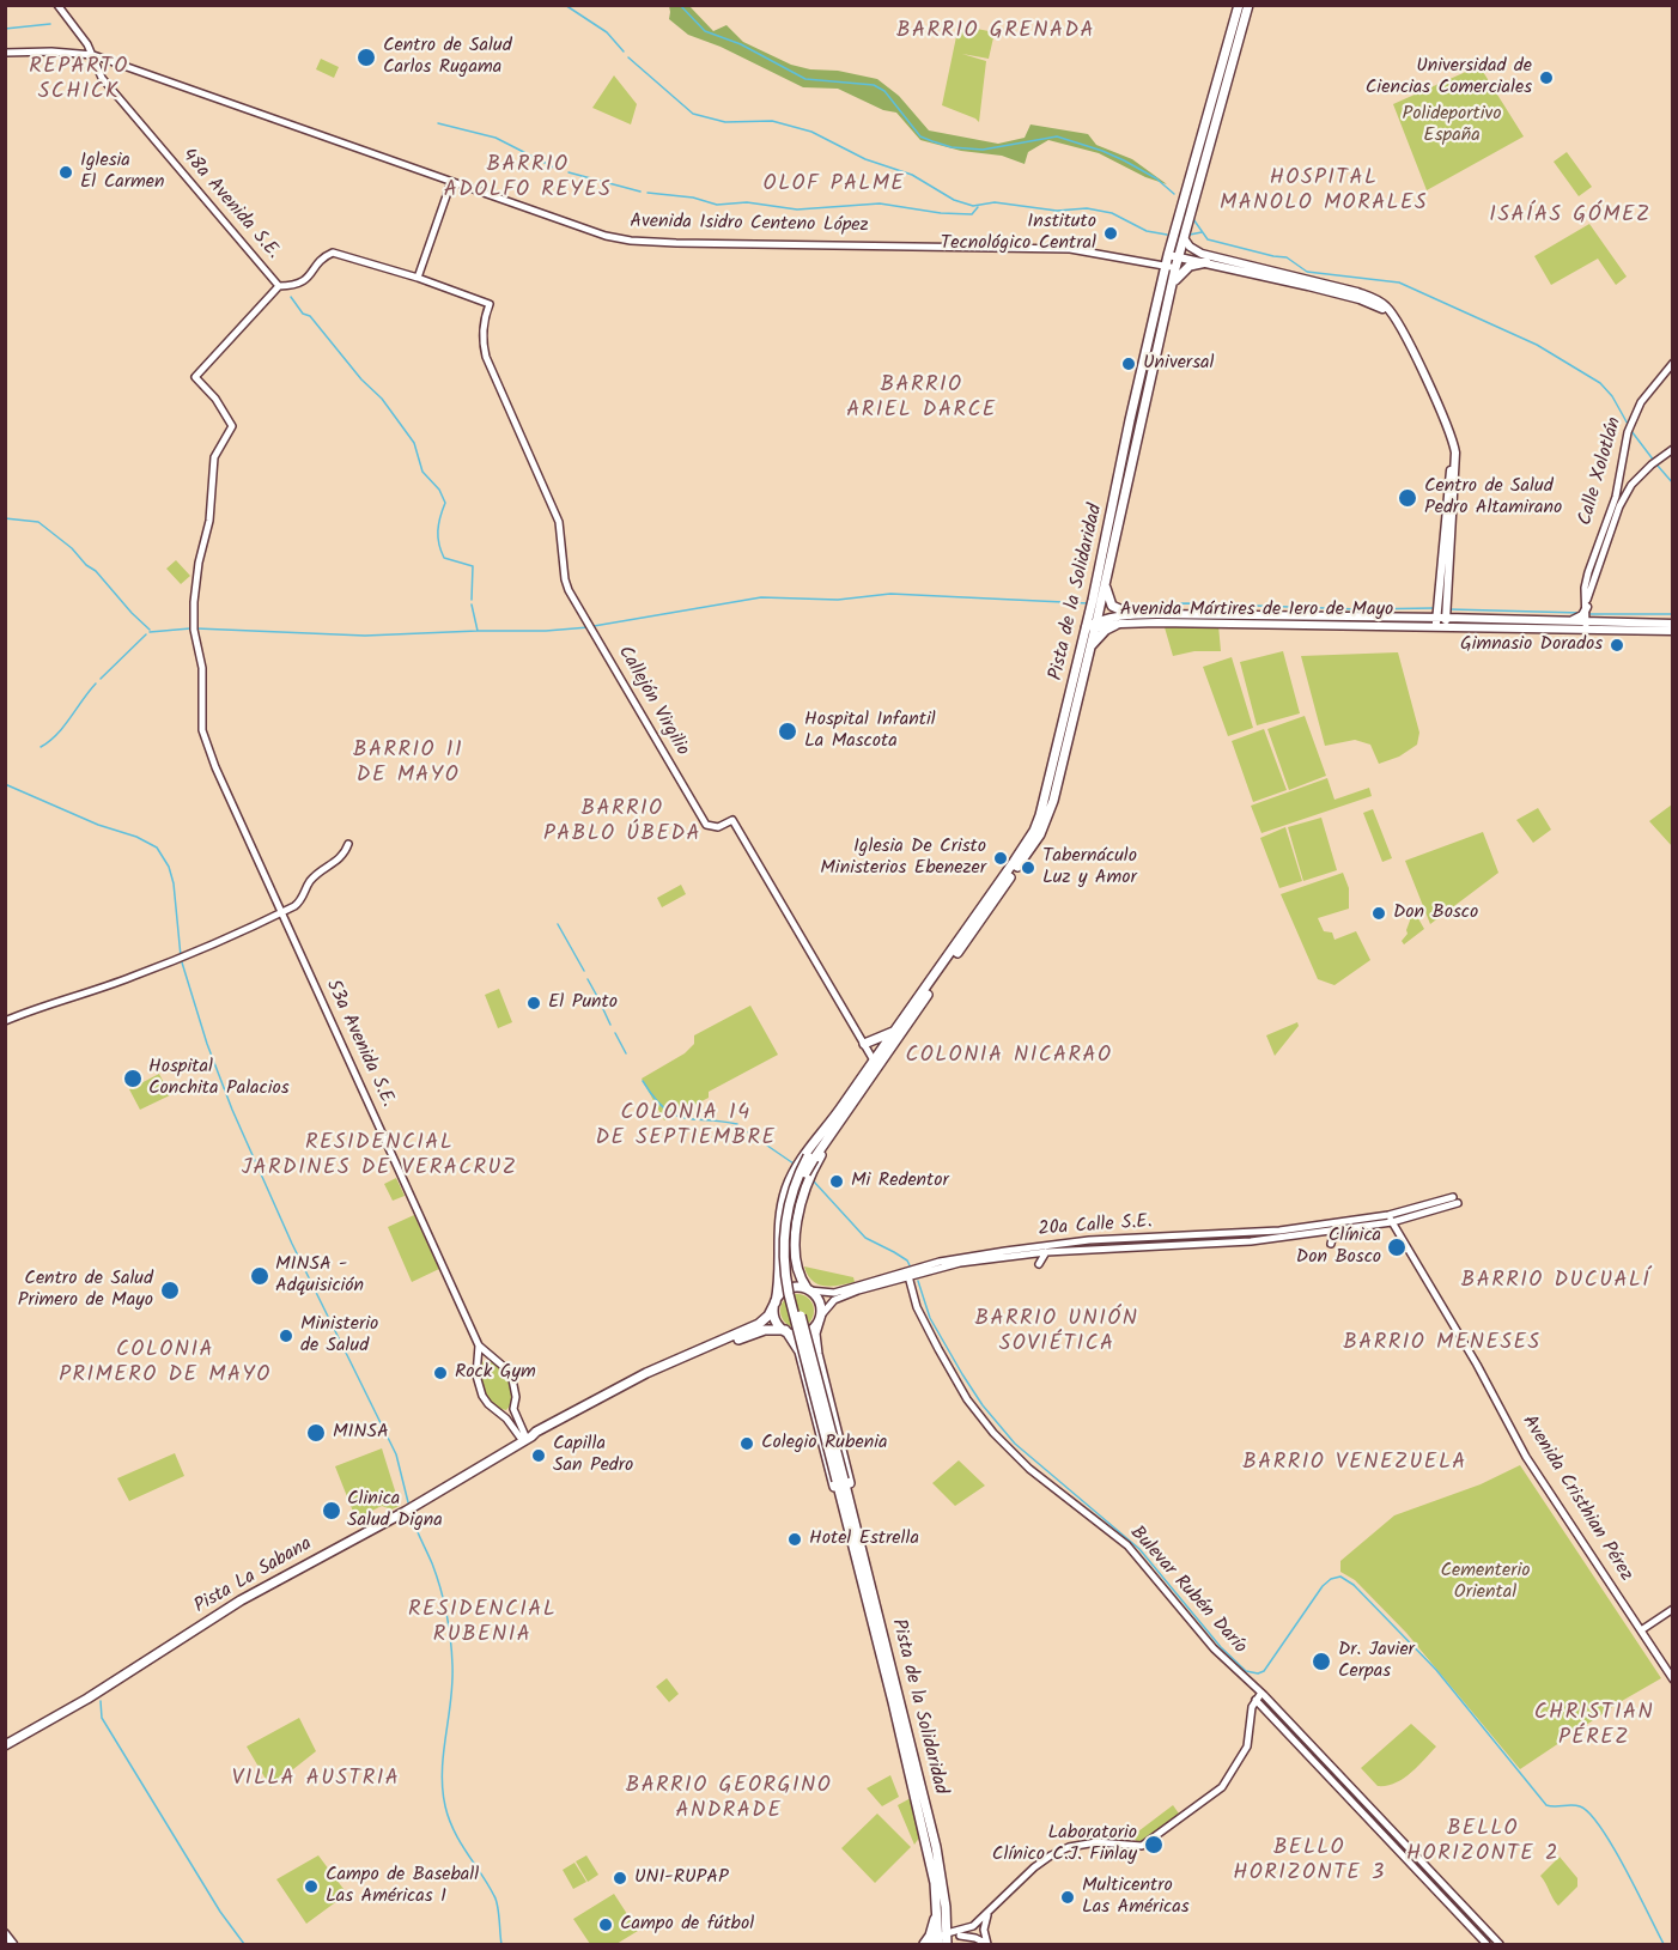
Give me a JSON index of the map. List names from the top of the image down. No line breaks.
{"streets":{"main road":["Pista de la Solidaridad","Avenida Mártires de 1ero de Mayo","Pista La Sabana"],"street":["48a Avenida S.E.","Avenida Isidro Centeno López","Calle Xolotlán","Callejón Virgilio","53a Avenida S.E.","20a Calle S.E.","Avenida Cristhian Pérez","Bulevar Rubén Darío"]},"crossings":[["48a Avenida S.E.","Avenida Isidro Centeno López"],["48a Avenida S.E.","53a Avenida S.E."],["Avenida Isidro Centeno López","Pista de la Solidaridad"],["Calle Xolotlán","Avenida Mártires de 1ero de Mayo"],["Pista de la Solidaridad","Avenida Mártires de 1ero de Mayo"],["Pista de la Solidaridad","Callejón Virgilio"],["Pista de la Solidaridad","20a Calle S.E."],["Pista de la Solidaridad","Pista La Sabana"],["53a Avenida S.E.","Pista La Sabana"],["20a Calle S.E.","Avenida Cristhian Pérez"],["20a Calle S.E.","Pista La Sabana"],["20a Calle S.E.","Bulevar Rubén Darío"]],"districts":["BARRIO GRENADA","REPARTO SCHICK","BARRIO ADOLFO REYES","HOSPITAL MANOLO MORALES","OLOF PALME","ISAÍAS GÓMEZ","BARRIO ARIEL DARCE","BARRIO 11 DE MAYO","BARRIO PABLO ÚBEDA","COLONIA NICARAO","COLONIA 14 DE SEPTIEMBRE","RESIDENCIAL JARDINES DE VERACRUZ","BARRIO DUCUALÍ","BARRIO UNIÓN SOVIÉTICA","BARRIO MENESES","COLONIA PRIMERO DE MAYO","BARRIO VENEZUELA","RESIDENCIAL RUBENIA","CHRISTIAN PÉREZ","VILLA AUSTRIA","BARRIO GEORGINO ANDRADE","BELLO HORIZONTE 2","BELLO HORIZONTE 3"],"parks":["Polideportivo España","Cementerio Oriental"],"places":["Centro de Salud Carlos Rugama","Universidad de Ciencias Comerciales","Iglesia El Carmen","Instituto Tecnológico Central","Universal","Centro de Salud Pedro Altamirano","Gimnasio Dorados","Hospital Infantil La Mascota","Iglesia De Cristo Ministerios Ebenezer","Tabernáculo Luz y Amor","Don Bosco","El Punto","Hospital Conchita Palacios","Mi Redentor","Clínica Don Bosco","MINSA - Adquisición","Centro de Salud Primero de Mayo","Ministerio de Salud","Rock Gym","MINSA","Colegio Rubenia","Capilla San Pedro","Clinica Salud Digna","Hotel Estrella","Dr. Javier Cerpas","Laboratorio Clínico C.J. Finlay","UNI-RUPAP","Campo de Baseball Las Américas 1","Multicentro Las Américas","Campo de fútbol"]}
